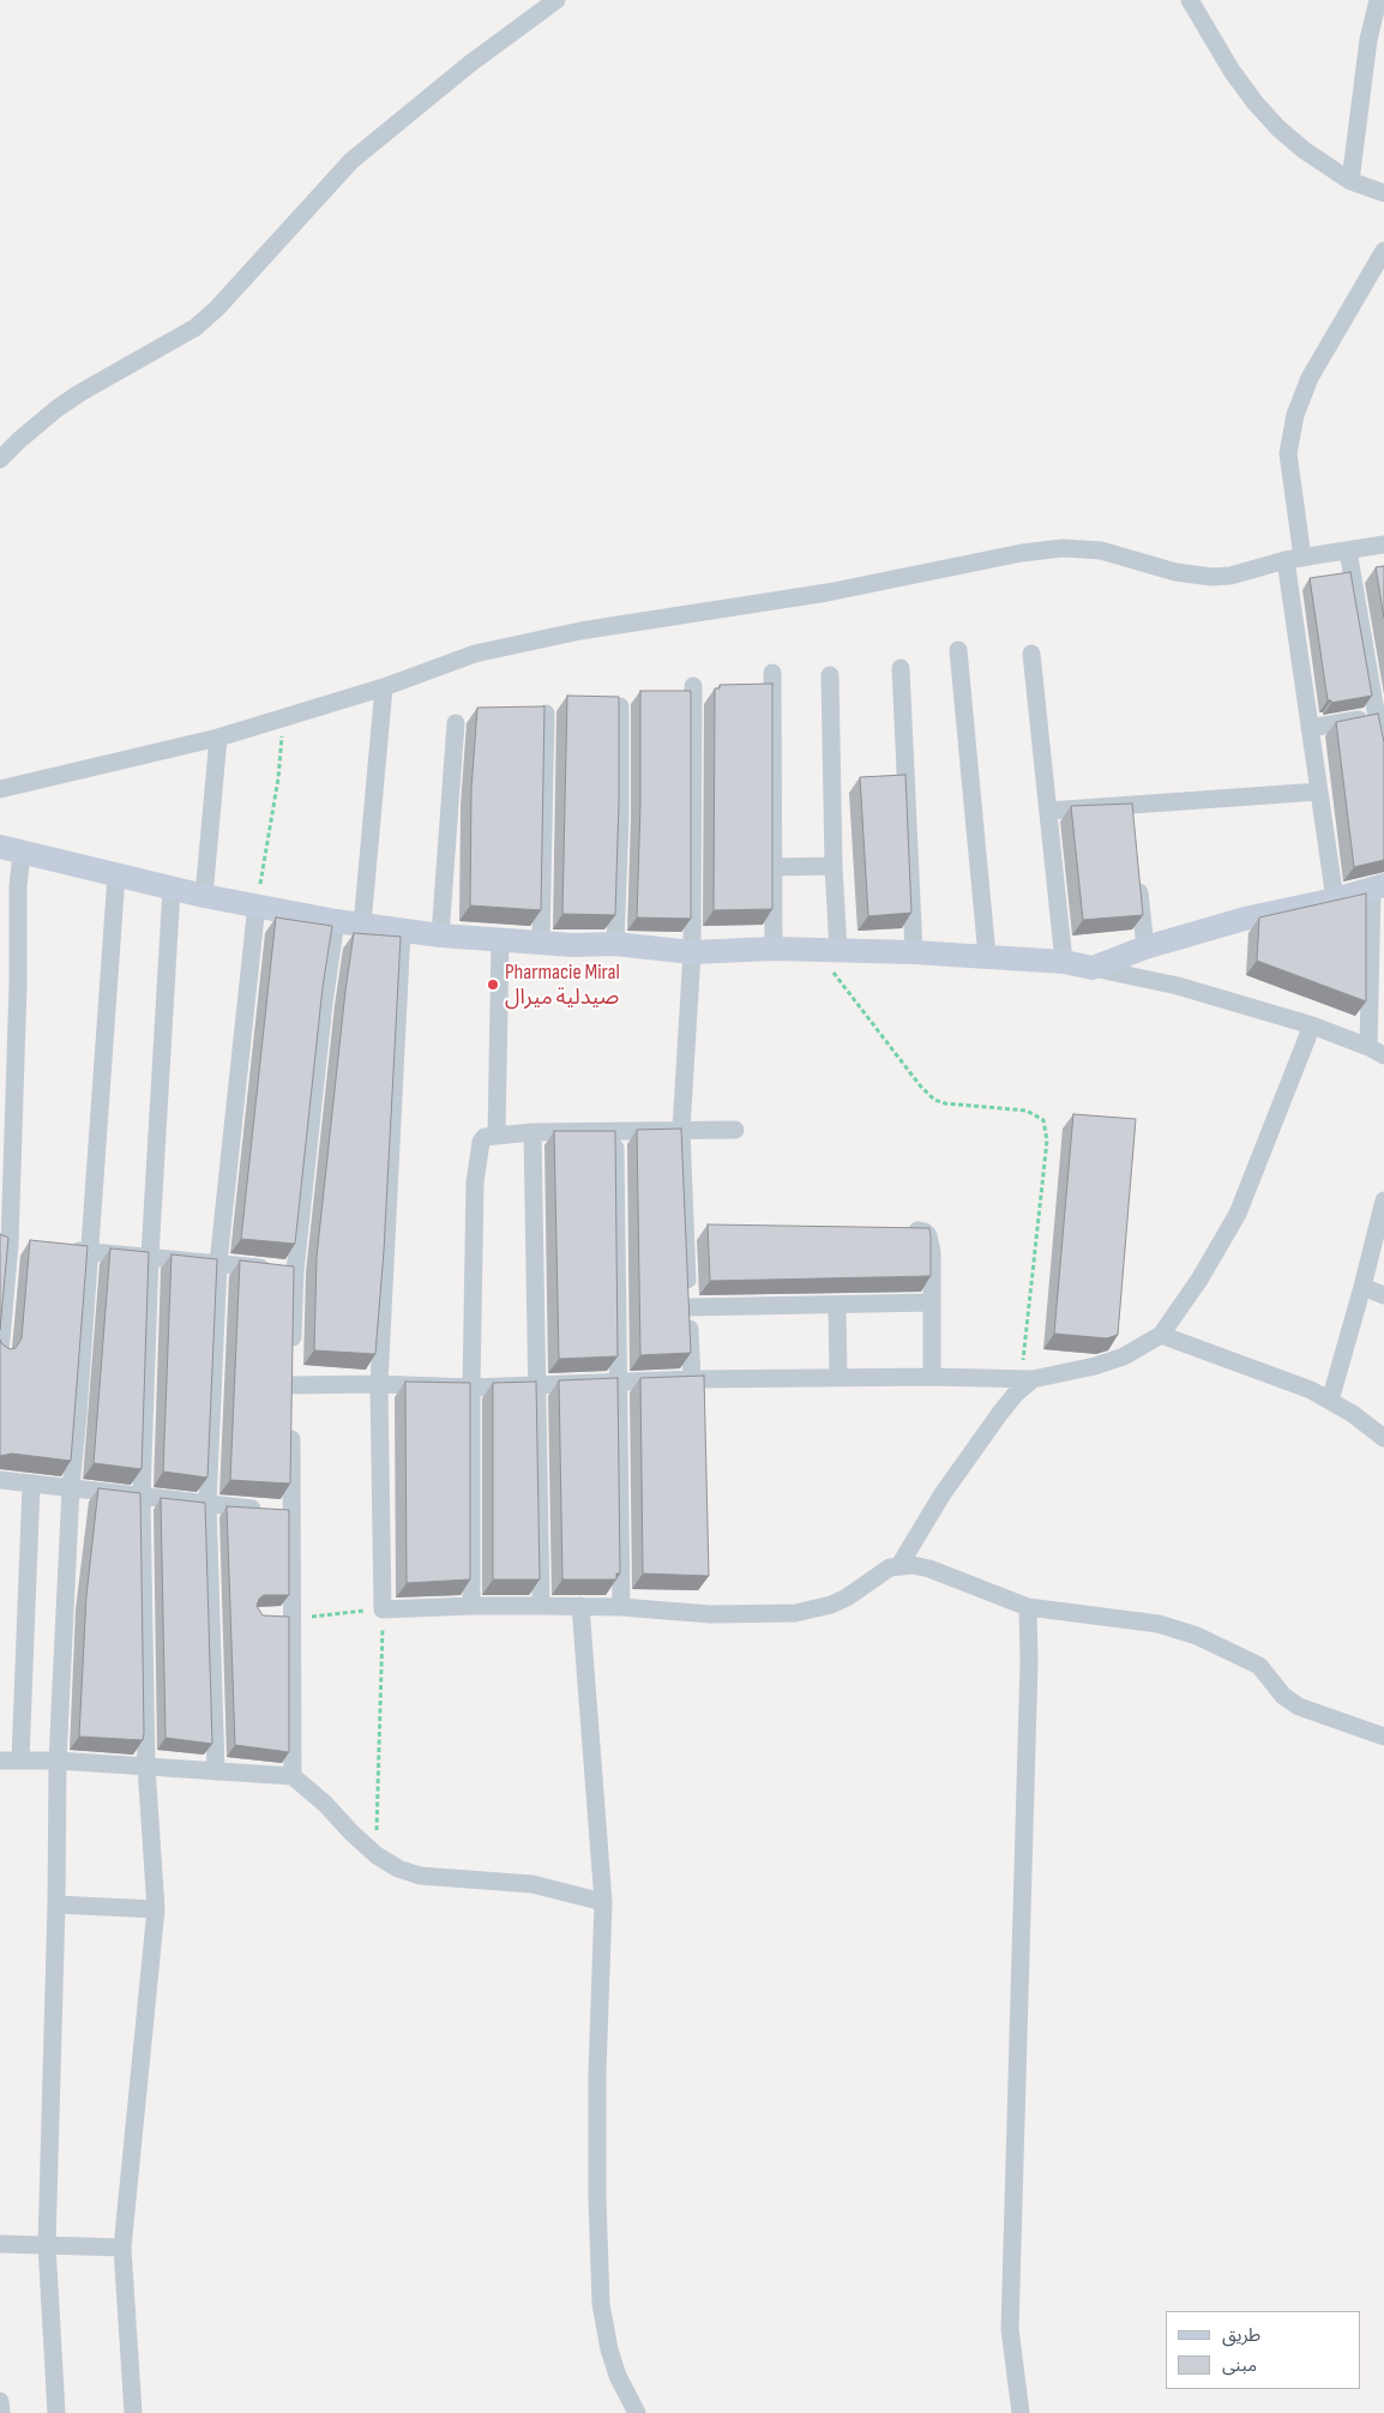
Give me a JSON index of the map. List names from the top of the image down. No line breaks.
{"places":["Pharmacie Miral صيدلية ميرال"],"legend":["طريق","مبنى"]}
